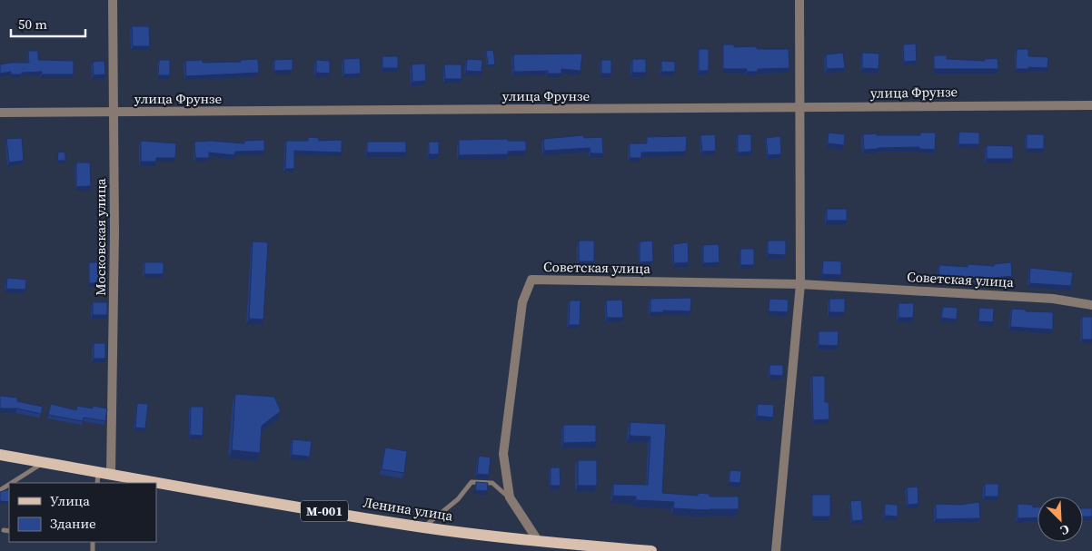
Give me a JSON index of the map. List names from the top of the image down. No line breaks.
{"streets":{"main road":["Ленина улица","М-001"],"street":["улица Фрунзе","Московская улица","Советская улица"]},"crossings":[["улица Фрунзе","Московская улица"],["Московская улица","Ленина улица"],["Советская улица","Ленина улица"]],"legend":["Улица","Здание"],"scale_bar":"50 m","north":"bottom right"}
